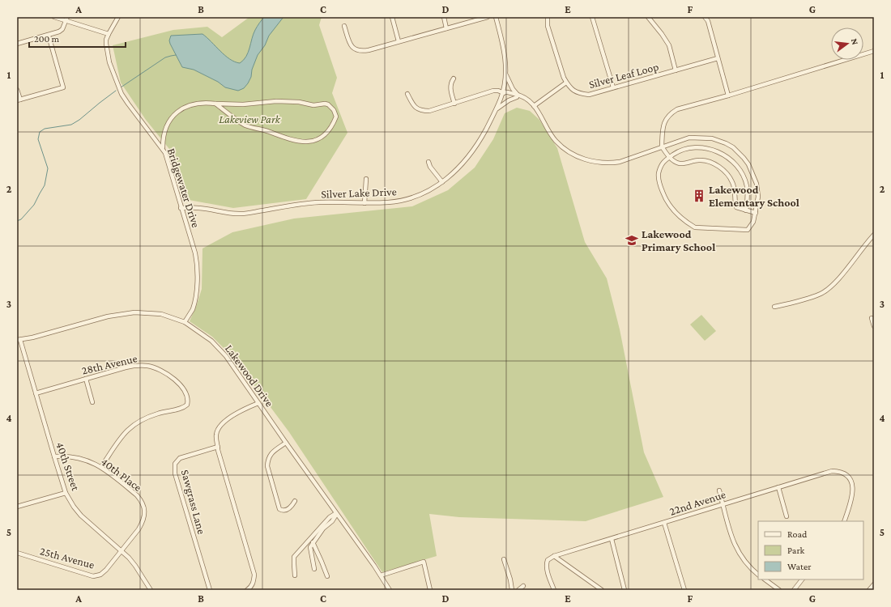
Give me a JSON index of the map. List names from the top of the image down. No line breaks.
{"streets":{"street":["Silver Leaf Loop","Bridgewater Drive","Silver Lake Drive","28th Avenue","Lakewood Drive","40th Street","40th Place","Sawgrass Lane","22nd Avenue","25th Avenue"]},"crossings":[["Bridgewater Drive","Silver Lake Drive"],["Bridgewater Drive","Lakewood Drive"],["28th Avenue","40th Street"],["28th Avenue","40th Place"],["Lakewood Drive","40th Street"],["40th Street","40th Place"],["40th Street","25th Avenue"],["40th Place","25th Avenue"]],"parks":["Lakeview Park"],"places":{"building":["Lakewood Elementary School"],"school or university":["Lakewood Primary School"]},"legend":["Road","Park","Water"],"scale_bar":"200 m","north":"right","grid":{"columns":["A","B","C","D","E","F","G"],"rows":["1","2","3","4","5"]}}
